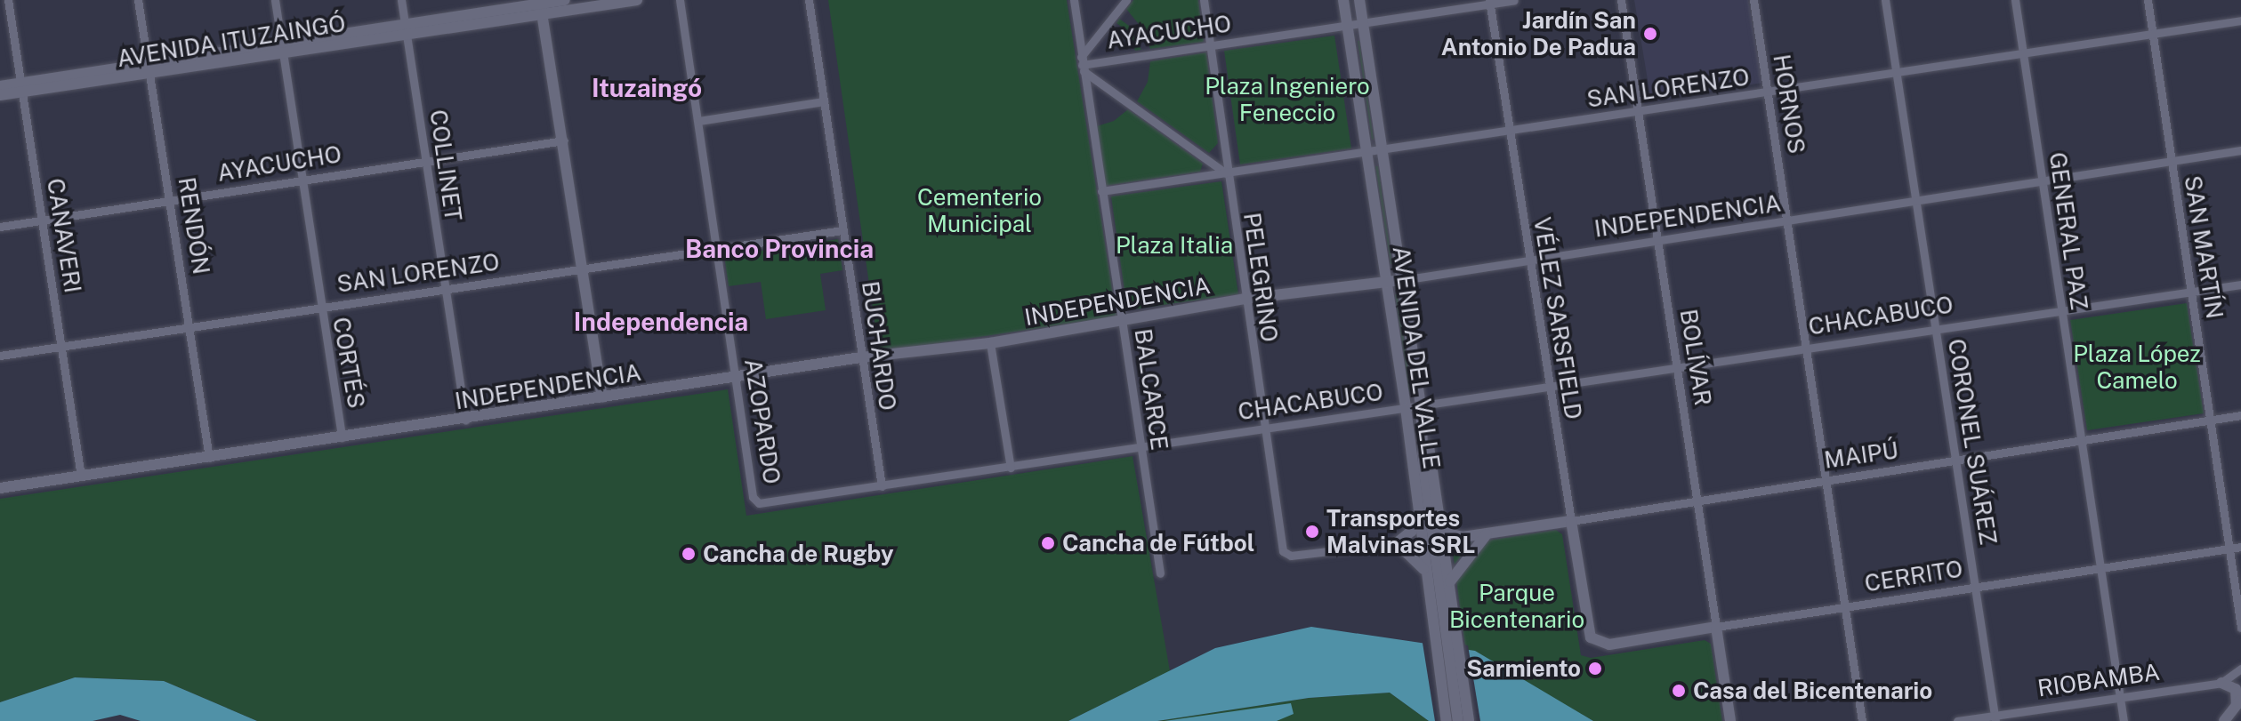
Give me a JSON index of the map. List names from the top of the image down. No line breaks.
{"streets":{"street":["AYACUCHO","AVENIDA ITUZAINGÓ","SAN LORENZO","HORNOS","COLLINET","INDEPENDENCIA","RENDÓN","GENERAL PAZ","CANAVERI","SAN MARTÍN","PELEGRINO","CHACABUCO","VÉLEZ SARSFIELD","BUCHARDO","AVENIDA DEL VALLE","BOLÍVAR","CORTÉS","BALCARCE","AZOPARDO","CORONEL SUÁREZ","MAIPÚ","CERRITO","RIOBAMBA"]},"crossings":[["AYACUCHO","COLLINET"],["AYACUCHO","RENDÓN"],["AYACUCHO","CANAVERI"],["AYACUCHO","PELEGRINO"],["AYACUCHO","VÉLEZ SARSFIELD"],["AYACUCHO","AVENIDA DEL VALLE"],["AYACUCHO","CORTÉS"],["AYACUCHO","BALCARCE"],["AVENIDA ITUZAINGÓ","COLLINET"],["AVENIDA ITUZAINGÓ","RENDÓN"],["AVENIDA ITUZAINGÓ","CANAVERI"],["AVENIDA ITUZAINGÓ","CORTÉS"],["SAN LORENZO","HORNOS"],["SAN LORENZO","COLLINET"],["SAN LORENZO","RENDÓN"],["SAN LORENZO","GENERAL PAZ"],["SAN LORENZO","CANAVERI"],["SAN LORENZO","SAN MARTÍN"],["SAN LORENZO","PELEGRINO"],["SAN LORENZO","VÉLEZ SARSFIELD"],["SAN LORENZO","BUCHARDO"],["SAN LORENZO","AVENIDA DEL VALLE"],["SAN LORENZO","BOLÍVAR"],["SAN LORENZO","CORTÉS"],["SAN LORENZO","BALCARCE"],["SAN LORENZO","AZOPARDO"],["SAN LORENZO","CORONEL SUÁREZ"],["HORNOS","INDEPENDENCIA"],["HORNOS","CHACABUCO"],["HORNOS","MAIPÚ"],["HORNOS","CERRITO"],["COLLINET","INDEPENDENCIA"],["INDEPENDENCIA","RENDÓN"],["INDEPENDENCIA","GENERAL PAZ"],["INDEPENDENCIA","CANAVERI"],["INDEPENDENCIA","SAN MARTÍN"],["INDEPENDENCIA","PELEGRINO"],["INDEPENDENCIA","VÉLEZ SARSFIELD"],["INDEPENDENCIA","BUCHARDO"],["INDEPENDENCIA","AVENIDA DEL VALLE"],["INDEPENDENCIA","BOLÍVAR"],["INDEPENDENCIA","CORTÉS"],["INDEPENDENCIA","BALCARCE"],["INDEPENDENCIA","AZOPARDO"],["INDEPENDENCIA","CORONEL SUÁREZ"],["GENERAL PAZ","CHACABUCO"],["GENERAL PAZ","MAIPÚ"],["GENERAL PAZ","CERRITO"],["GENERAL PAZ","RIOBAMBA"],["SAN MARTÍN","CHACABUCO"],["SAN MARTÍN","MAIPÚ"],["SAN MARTÍN","CERRITO"],["PELEGRINO","CHACABUCO"],["CHACABUCO","VÉLEZ SARSFIELD"],["CHACABUCO","BUCHARDO"],["CHACABUCO","AVENIDA DEL VALLE"],["CHACABUCO","BOLÍVAR"],["CHACABUCO","BALCARCE"],["CHACABUCO","AZOPARDO"],["CHACABUCO","CORONEL SUÁREZ"],["VÉLEZ SARSFIELD","MAIPÚ"],["VÉLEZ SARSFIELD","CERRITO"],["AVENIDA DEL VALLE","MAIPÚ"],["BOLÍVAR","MAIPÚ"],["BOLÍVAR","CERRITO"],["CORONEL SUÁREZ","MAIPÚ"],["CORONEL SUÁREZ","CERRITO"],["CORONEL SUÁREZ","RIOBAMBA"]],"districts":["Ituzaingó","Banco Provincia","Independencia"],"parks":["Plaza Ingeniero Feneccio","Cementerio Municipal","Plaza Italia","Plaza López Camelo","Parque Bicentenario"],"places":["Jardín San Antonio De Padua","Transportes Malvinas SRL","Cancha de Fútbol","Cancha de Rugby","Sarmiento","Casa del Bicentenario"]}
